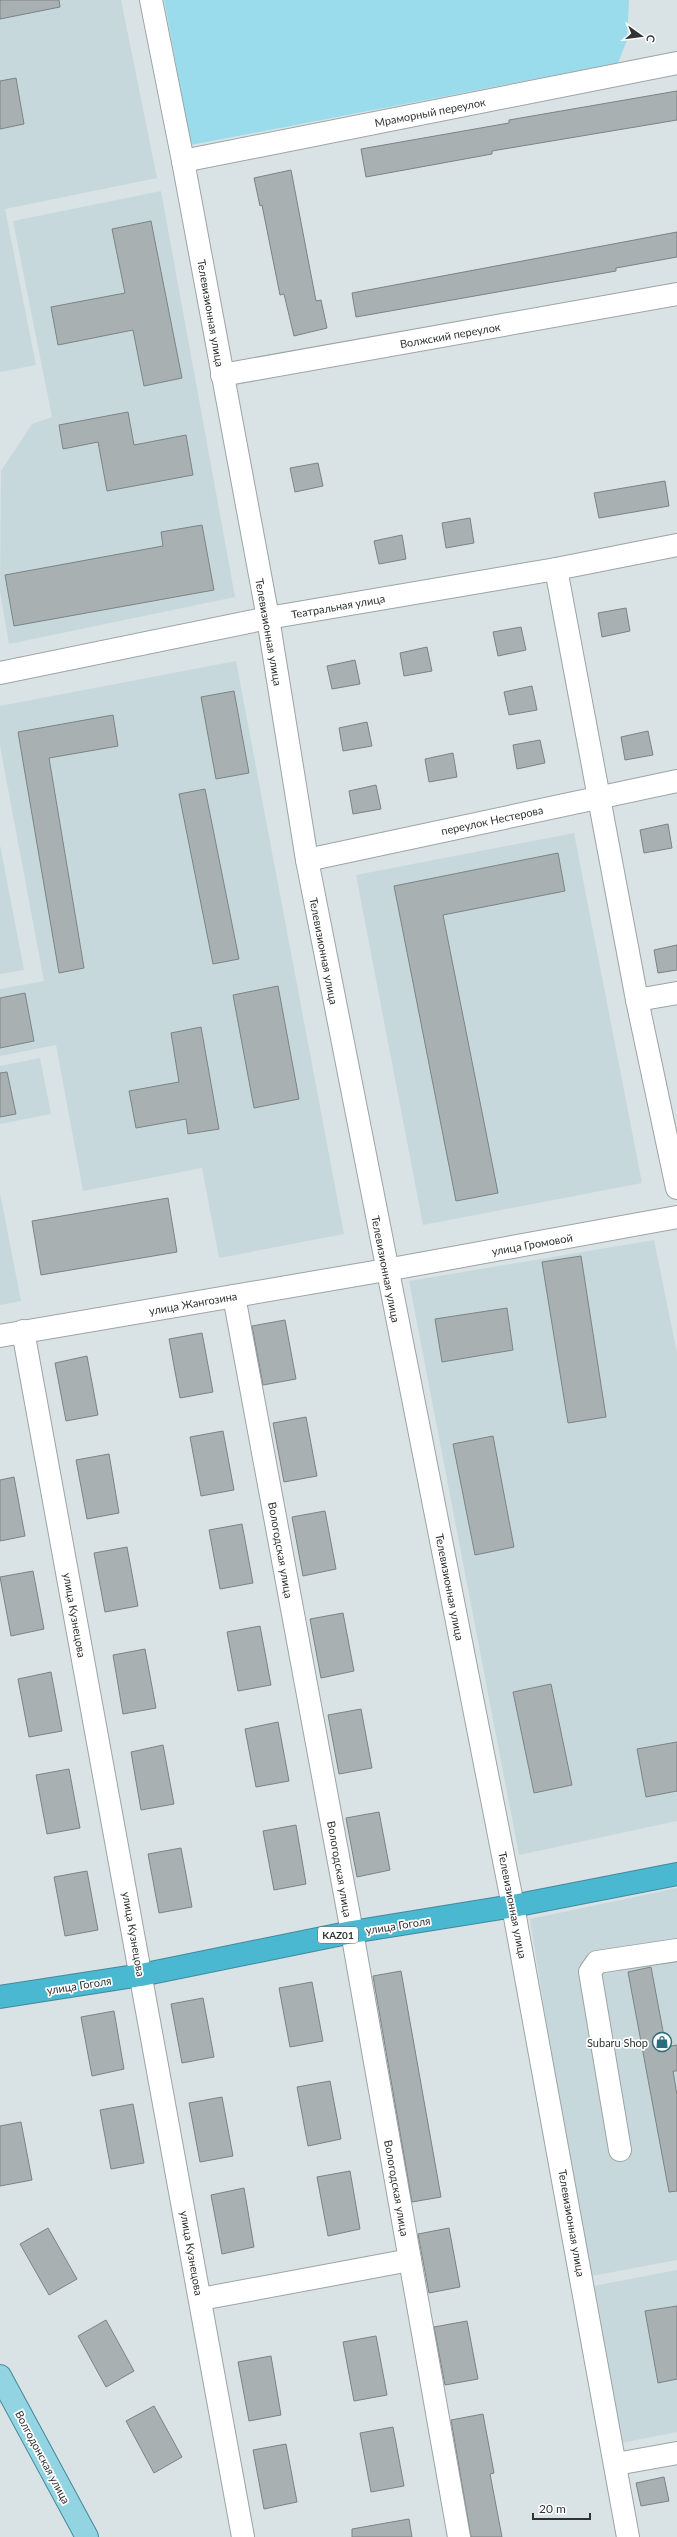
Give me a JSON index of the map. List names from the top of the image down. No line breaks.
{"streets":{"highway":["улица Гоголя","KАZ01"],"main road":["Волгодонская улица"],"street":["Мраморный переулок","Телевизионная улица","Волжский переулок","Театральная улица","переулок Нестерова","улица Громовой","улица Жангозина","Вологодская улица","улица Кузнецова"]},"crossings":[["Мраморный переулок","Телевизионная улица"],["Телевизионная улица","Волжский переулок"],["Телевизионная улица","Театральная улица"],["Телевизионная улица","переулок Нестерова"],["Телевизионная улица","улица Громовой"],["Телевизионная улица","улица Жангозина"],["Телевизионная улица","улица Гоголя"],["улица Громовой","улица Жангозина"],["улица Жангозина","Вологодская улица"],["улица Жангозина","улица Кузнецова"],["Вологодская улица","улица Гоголя"],["улица Кузнецова","улица Гоголя"]],"places":{"shop":["Subaru Shop"]},"scale_bar":"20 m","north":"right"}
